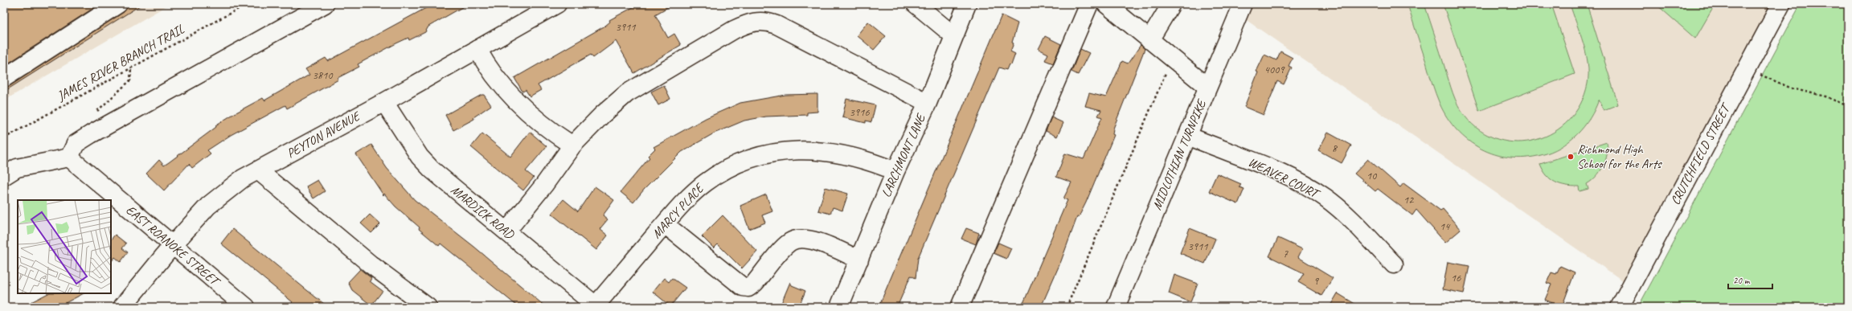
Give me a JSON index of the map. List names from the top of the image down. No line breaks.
{"streets":{"street":["PEYTON AVENUE","MIDLOTHIAN TURNPIKE","CRUTCHFIELD STREET","LARCHMONT LANE","WEAVER COURT","MARCY PLACE","MARDICK ROAD","EAST ROANOKE STREET"],"path":["JAMES RIVER BRANCH TRAIL"]},"crossings":[["PEYTON AVENUE","MARDICK ROAD"],["PEYTON AVENUE","EAST ROANOKE STREET"],["MIDLOTHIAN TURNPIKE","WEAVER COURT"],["LARCHMONT LANE","MARCY PLACE"],["MARCY PLACE","MARDICK ROAD"]],"places":["Richmond High School for the Arts"],"house_numbers":["3911","4009","3810","3916","8","10","12","14","3911","7","16","9"],"scale_bar":"20 m"}
